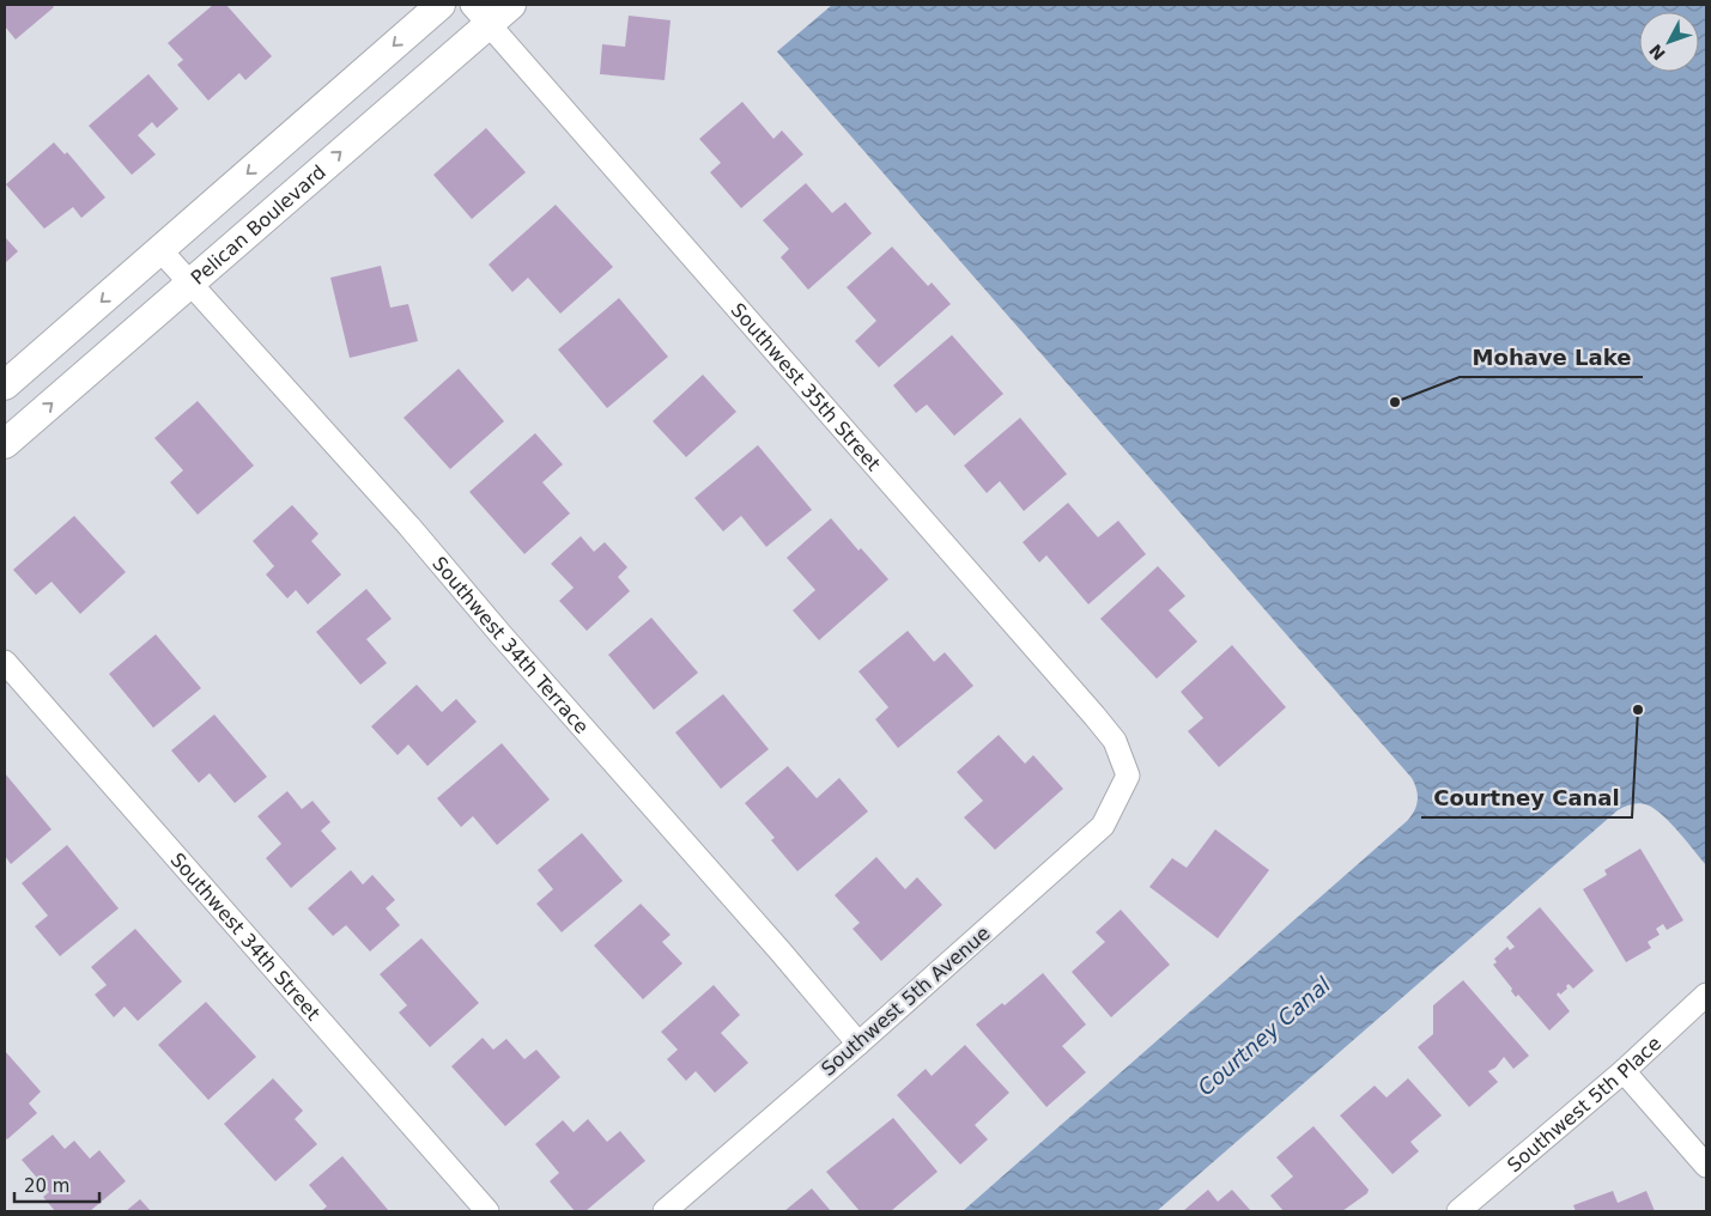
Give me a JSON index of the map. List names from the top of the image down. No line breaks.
{"streets":{"street":["Pelican Boulevard","Southwest 35th Street","Southwest 34th Terrace","Southwest 34th Street","Southwest 5th Avenue","Southwest 5th Place"]},"crossings":[["Pelican Boulevard","Southwest 35th Street"],["Pelican Boulevard","Southwest 34th Terrace"],["Southwest 35th Street","Southwest 5th Avenue"],["Southwest 34th Terrace","Southwest 5th Avenue"]],"water":["Courtney Canal"],"places":["Mohave Lake","Courtney Canal"],"scale_bar":"20 m","north":"bottom left"}
